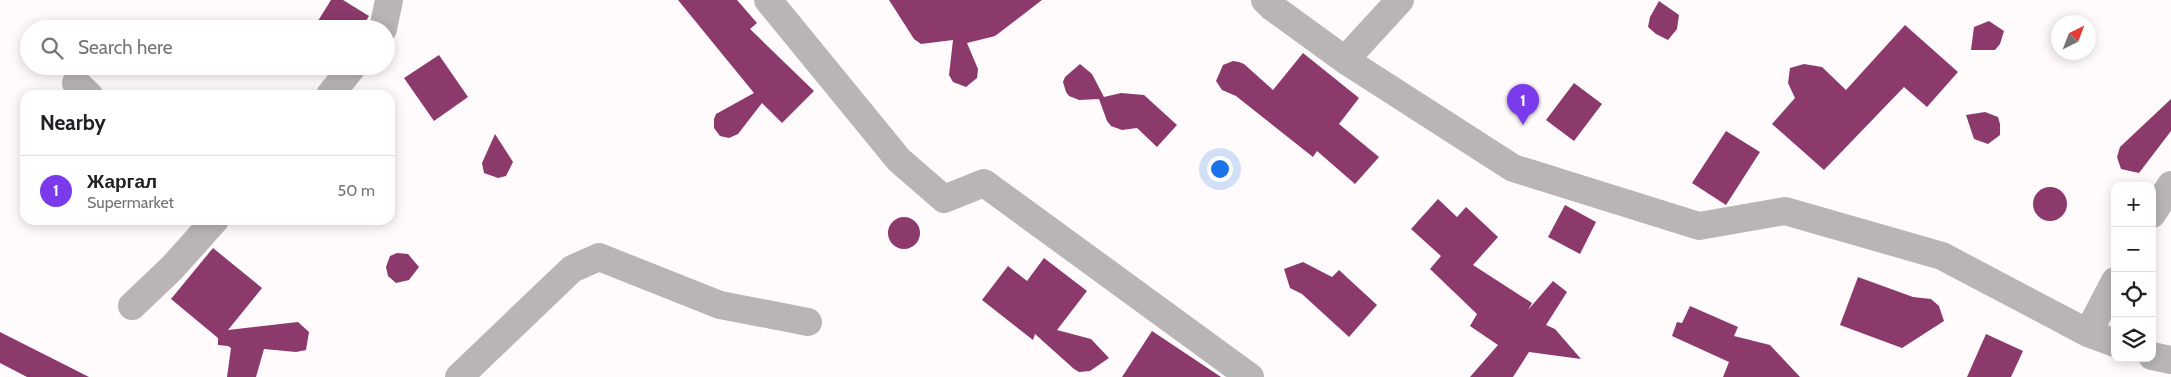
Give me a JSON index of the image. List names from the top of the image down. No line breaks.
{"north":"top right","page":{"search":"Search here","pins":"1","heading":"Nearby","list":[{"mark":"1","name":"Жаргал","note":"Supermarket","value":"50 m"}],"map_buttons":["+","−"]}}
